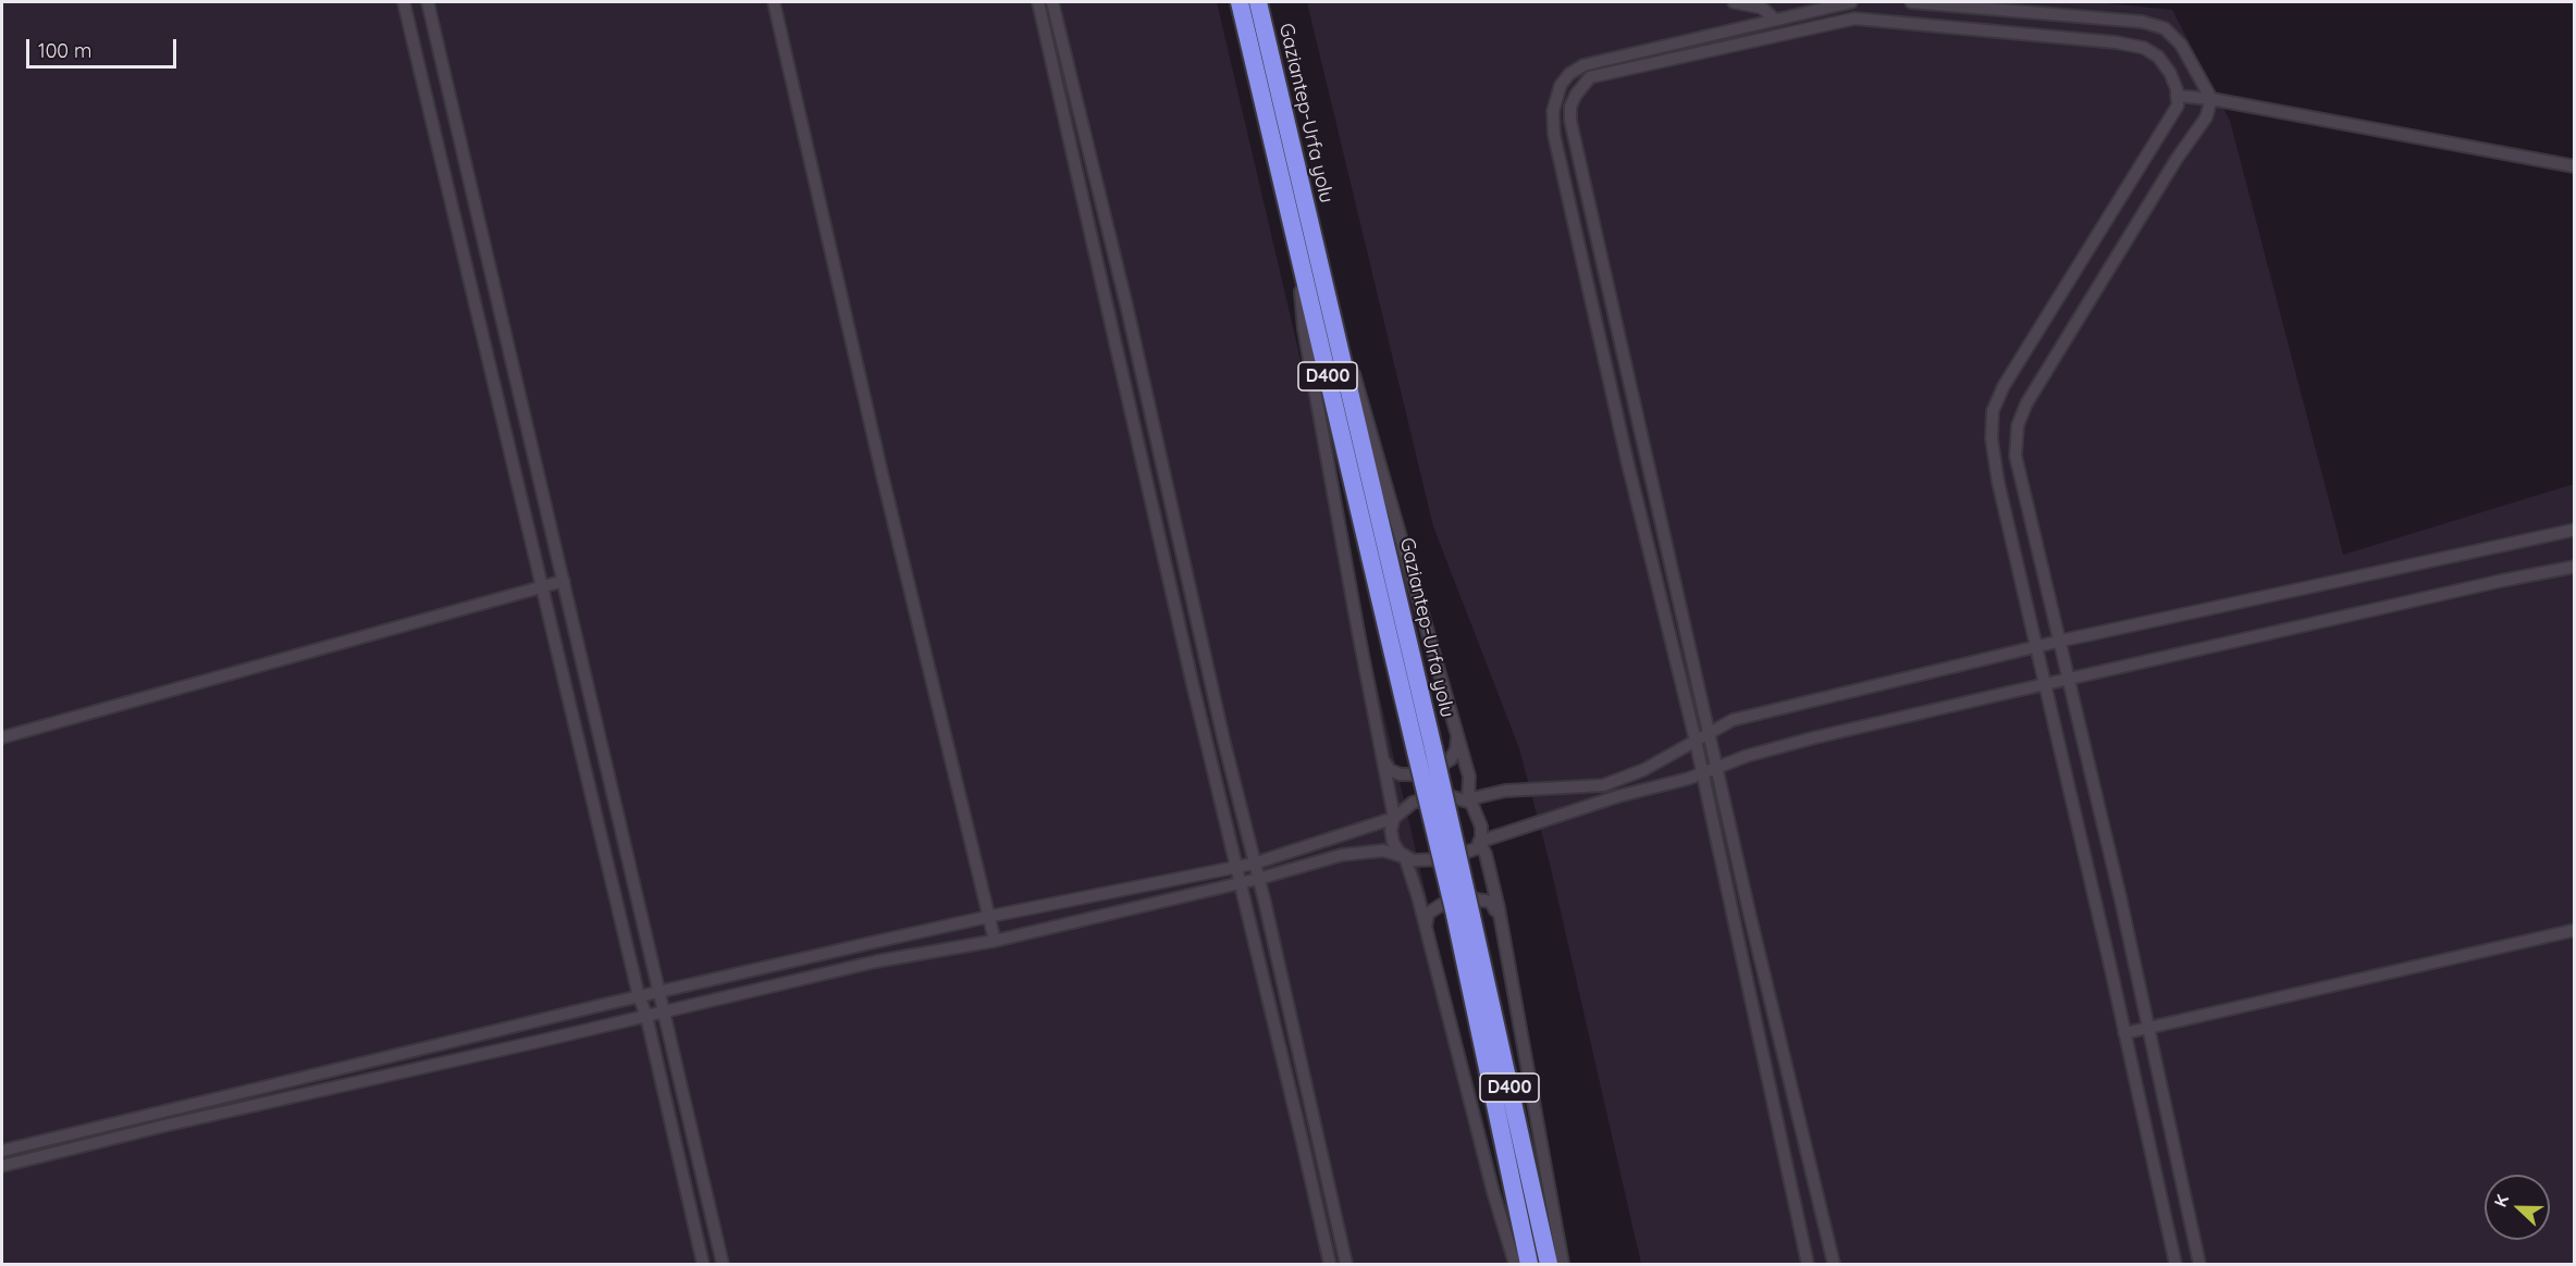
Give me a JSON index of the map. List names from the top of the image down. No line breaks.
{"streets":{"highway":["Gaziantep-Urfa yolu","D400"]},"scale_bar":"100 m","north":"left"}
